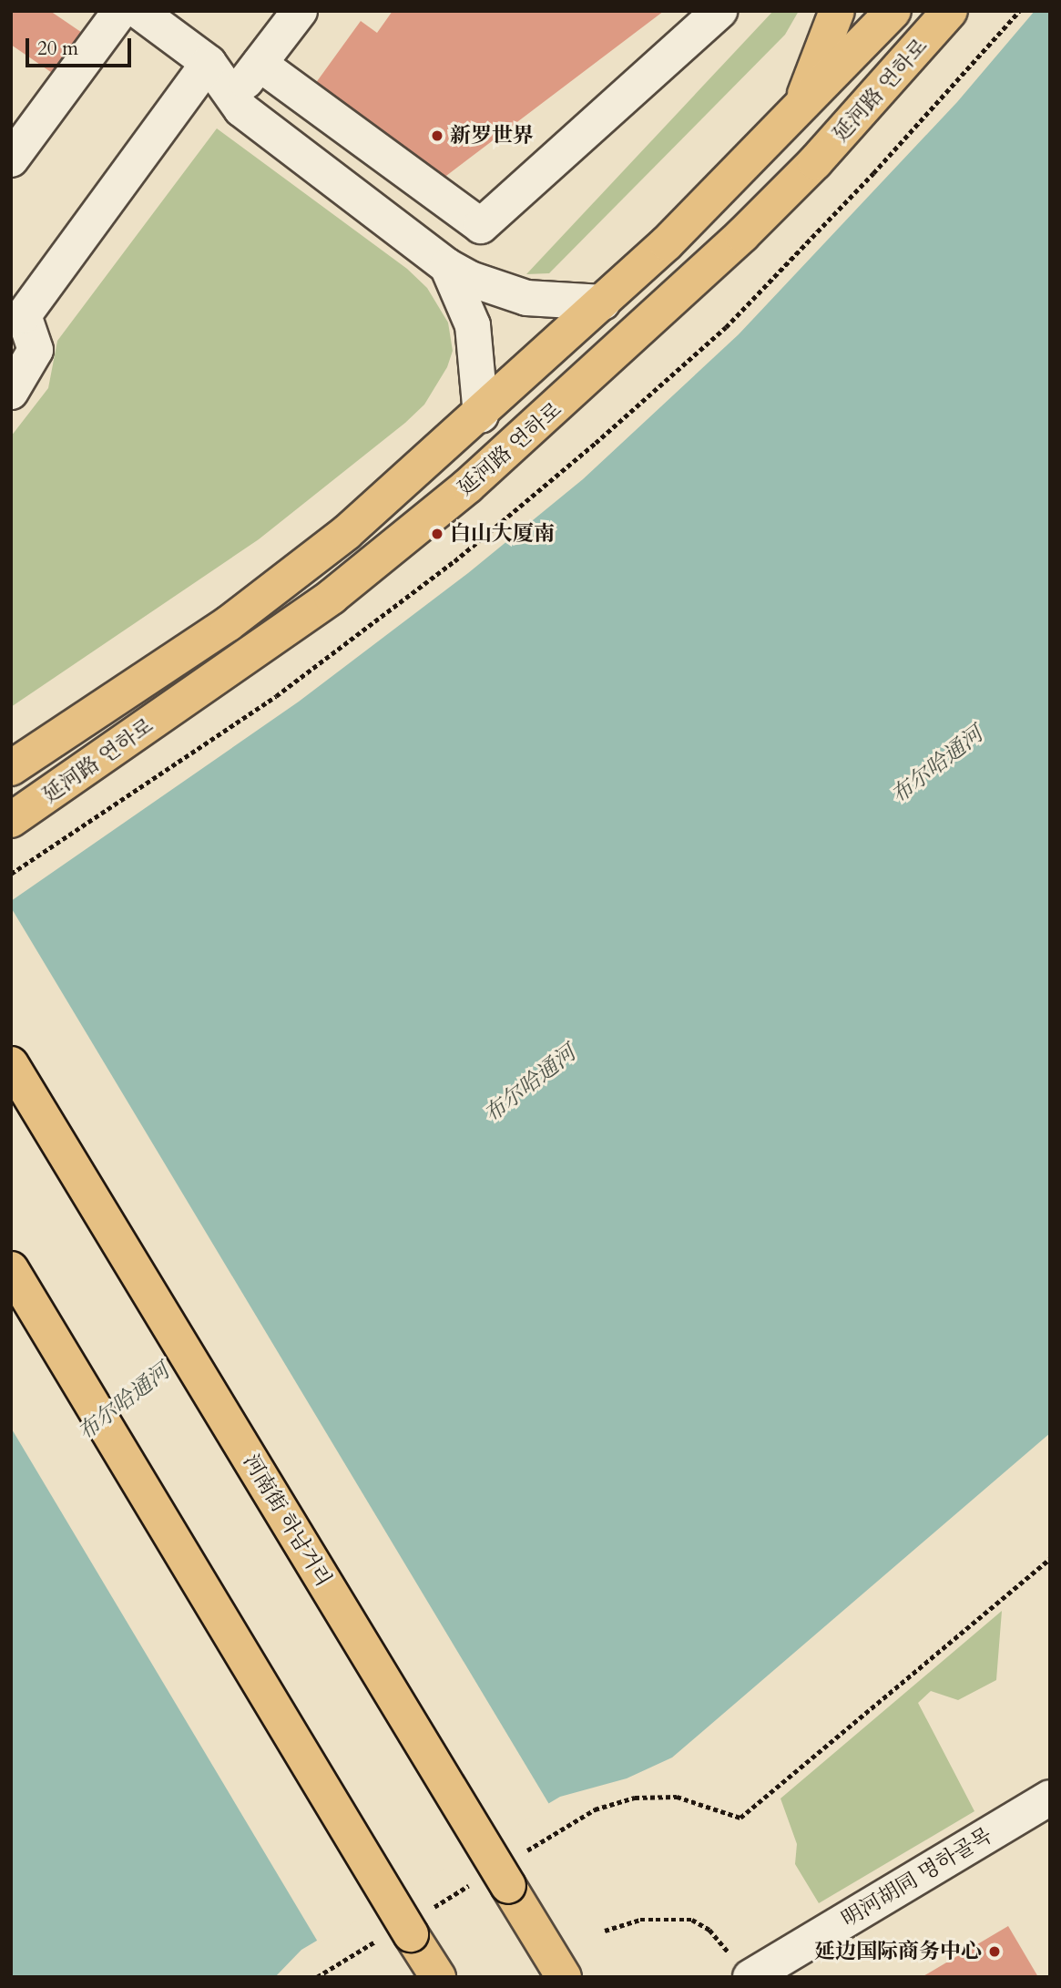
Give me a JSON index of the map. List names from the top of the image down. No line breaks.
{"streets":{"main road":["延河路 연하로","河南街 하남거리"],"street":["明河胡同 명하골목"]},"water":["布尔哈通河"],"places":["新罗世界","白山大厦南","延边国际商务中心"],"scale_bar":"20 m"}
